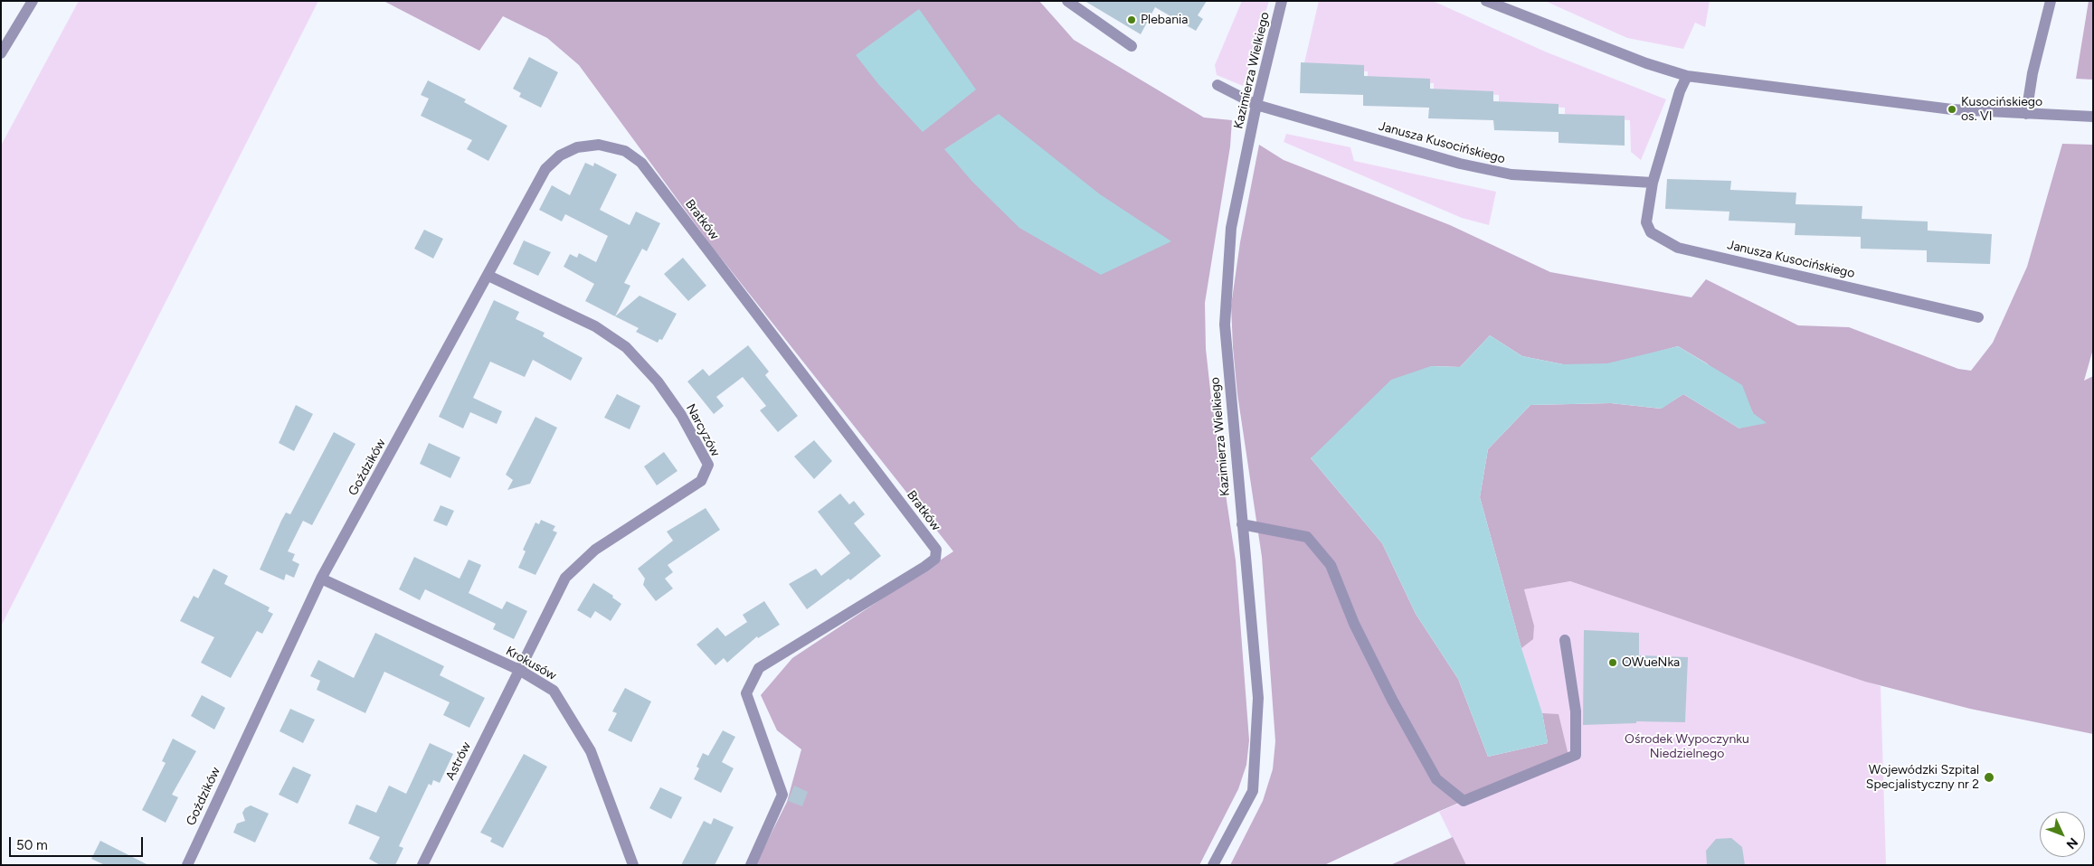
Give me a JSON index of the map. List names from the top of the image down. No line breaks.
{"streets":{"street":["Kazimierza Wielkiego","Janusza Kusocińskiego","Bratków","Narcyzów","Goździków","Krokusów","Astrów"]},"crossings":[["Kazimierza Wielkiego","Janusza Kusocińskiego"],["Bratków","Goździków"],["Narcyzów","Goździków"],["Narcyzów","Krokusów"],["Narcyzów","Astrów"],["Goździków","Krokusów"],["Krokusów","Astrów"]],"parks":["Ośrodek Wypoczynku Niedzielnego"],"places":["Plebania","Kusocińskiego os. VI","OWueNka","Wojewódzki Szpital Specjalistyczny nr 2"],"scale_bar":"50 m","north":"bottom right"}
